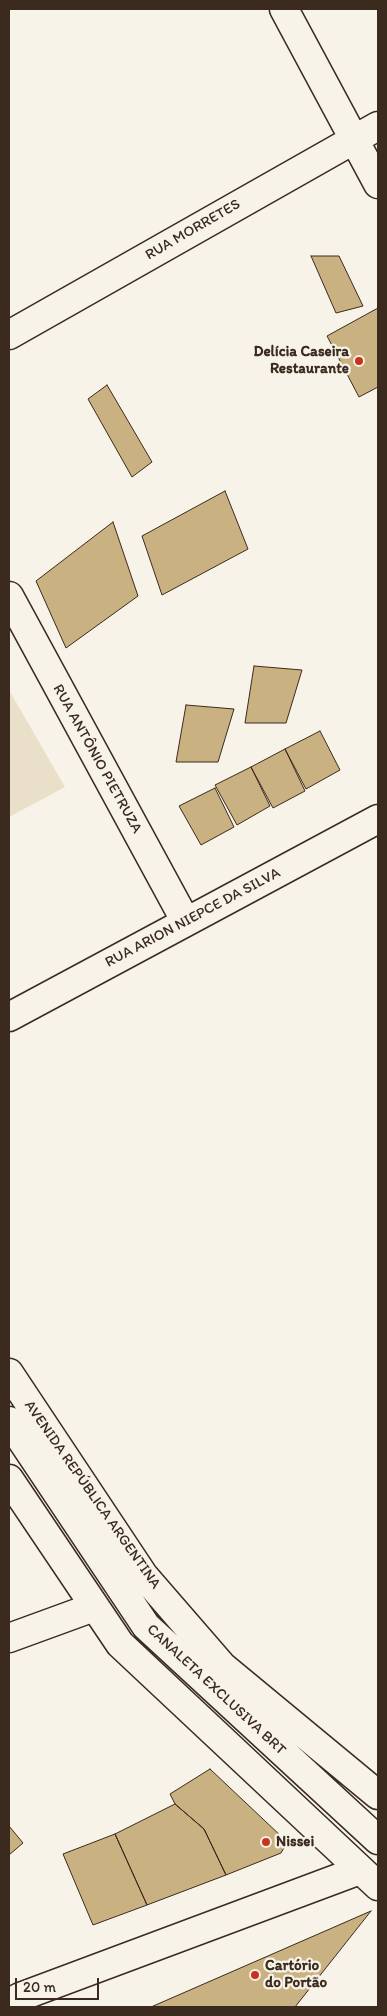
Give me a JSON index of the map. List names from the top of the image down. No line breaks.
{"streets":{"street":["RUA MORRETES","RUA ANTÔNIO PIETRUZA","RUA ARION NIEPCE DA SILVA","AVENIDA REPÚBLICA ARGENTINA","CANALETA EXCLUSIVA BRT"]},"crossings":[["RUA ANTÔNIO PIETRUZA","RUA ARION NIEPCE DA SILVA"]],"places":["Delícia Caseira Restaurante","Nissei","Cartório do Portão"],"scale_bar":"20 m"}
